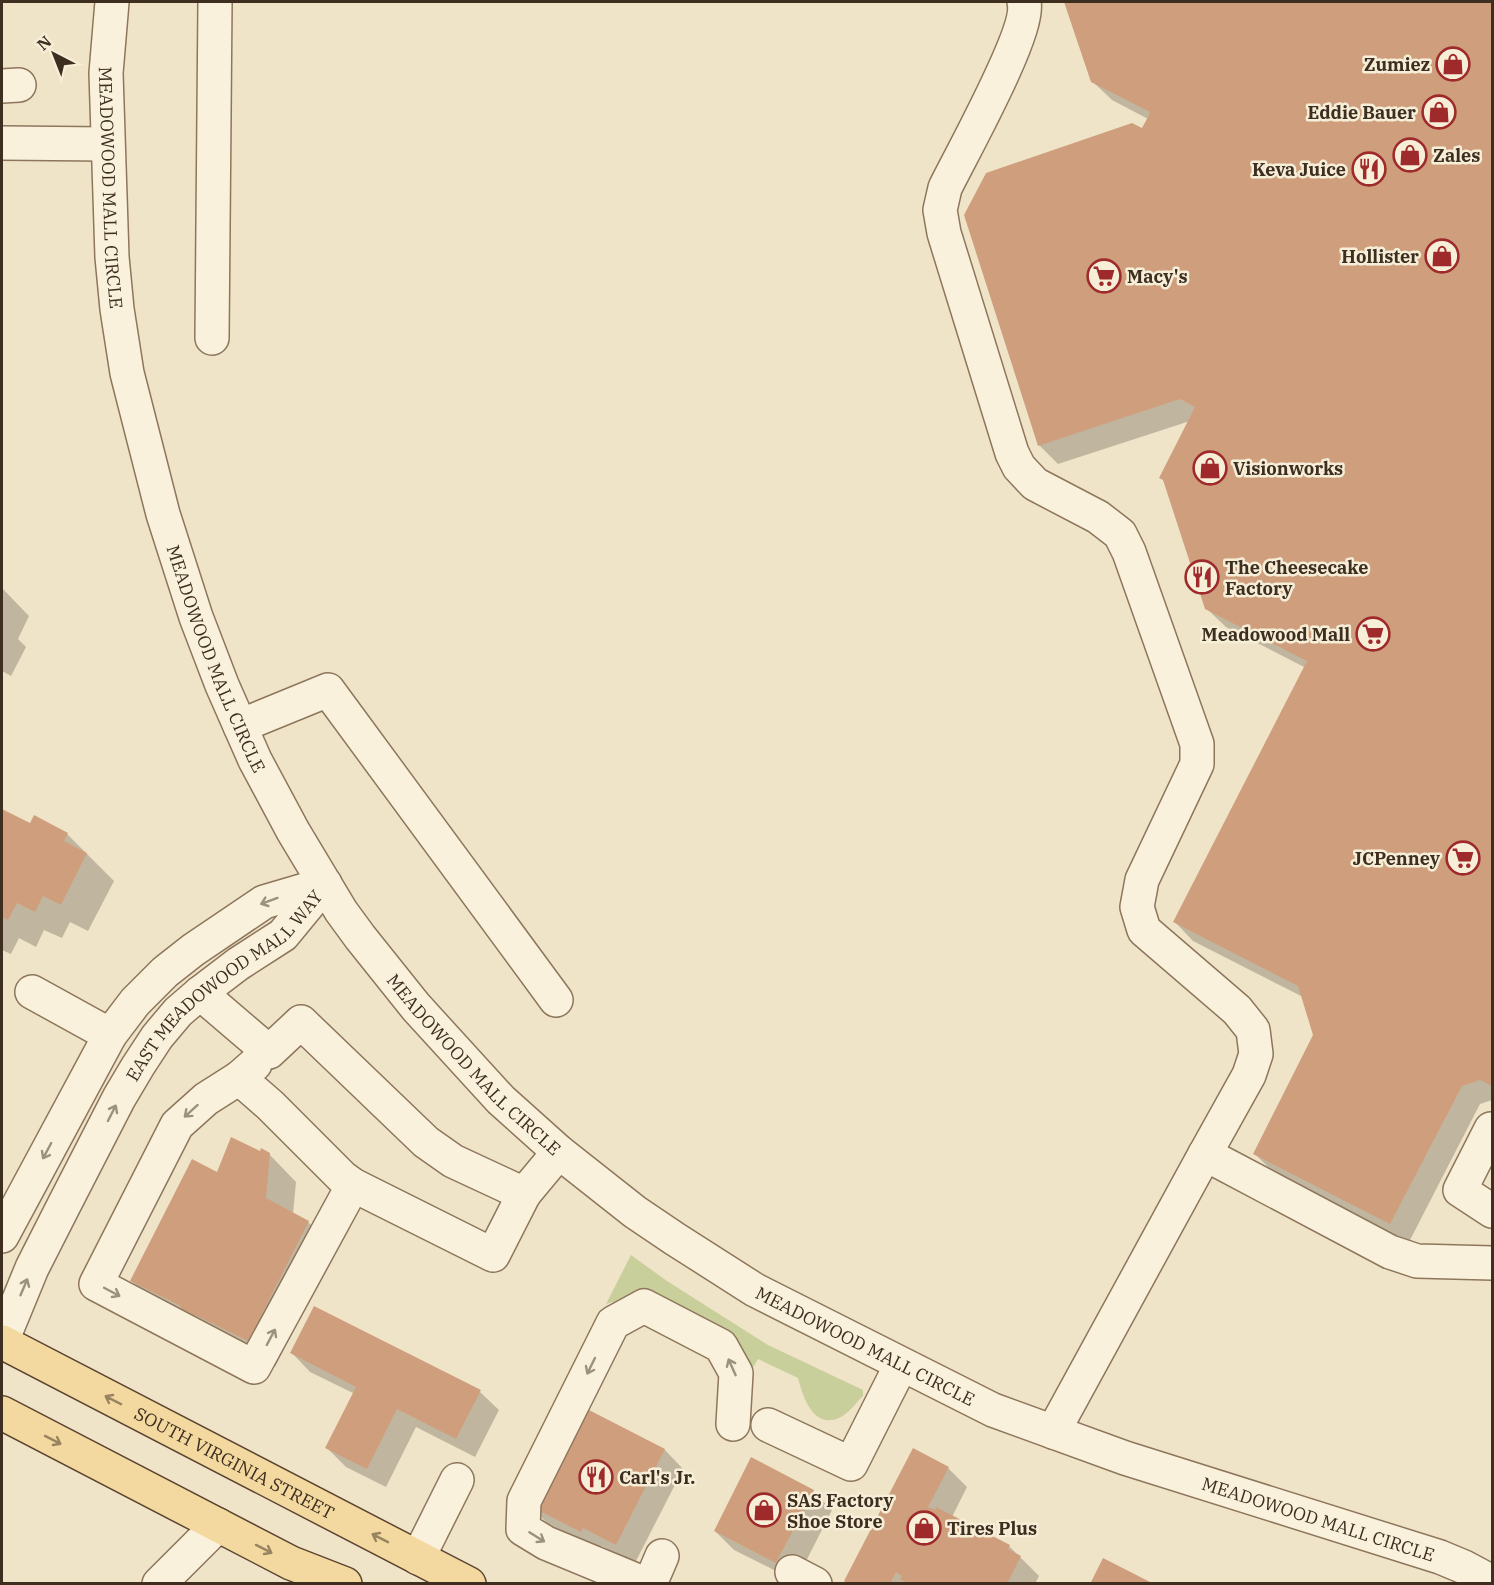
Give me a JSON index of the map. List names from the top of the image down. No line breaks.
{"streets":{"main road":["SOUTH VIRGINIA STREET"],"street":["MEADOWOOD MALL CIRCLE","EAST MEADOWOOD MALL WAY"]},"crossings":[["MEADOWOOD MALL CIRCLE","EAST MEADOWOOD MALL WAY"],["EAST MEADOWOOD MALL WAY","SOUTH VIRGINIA STREET"]],"places":{"shop":["Zumiez","Eddie Bauer","Zales","Hollister","Visionworks","SAS Factory Shoe Store","Tires Plus"],"restaurant":["Keva Juice","The Cheesecake Factory","Carl's Jr."],"supermarket":["Macy's","Meadowood Mall","JCPenney"]},"north":"top left"}
